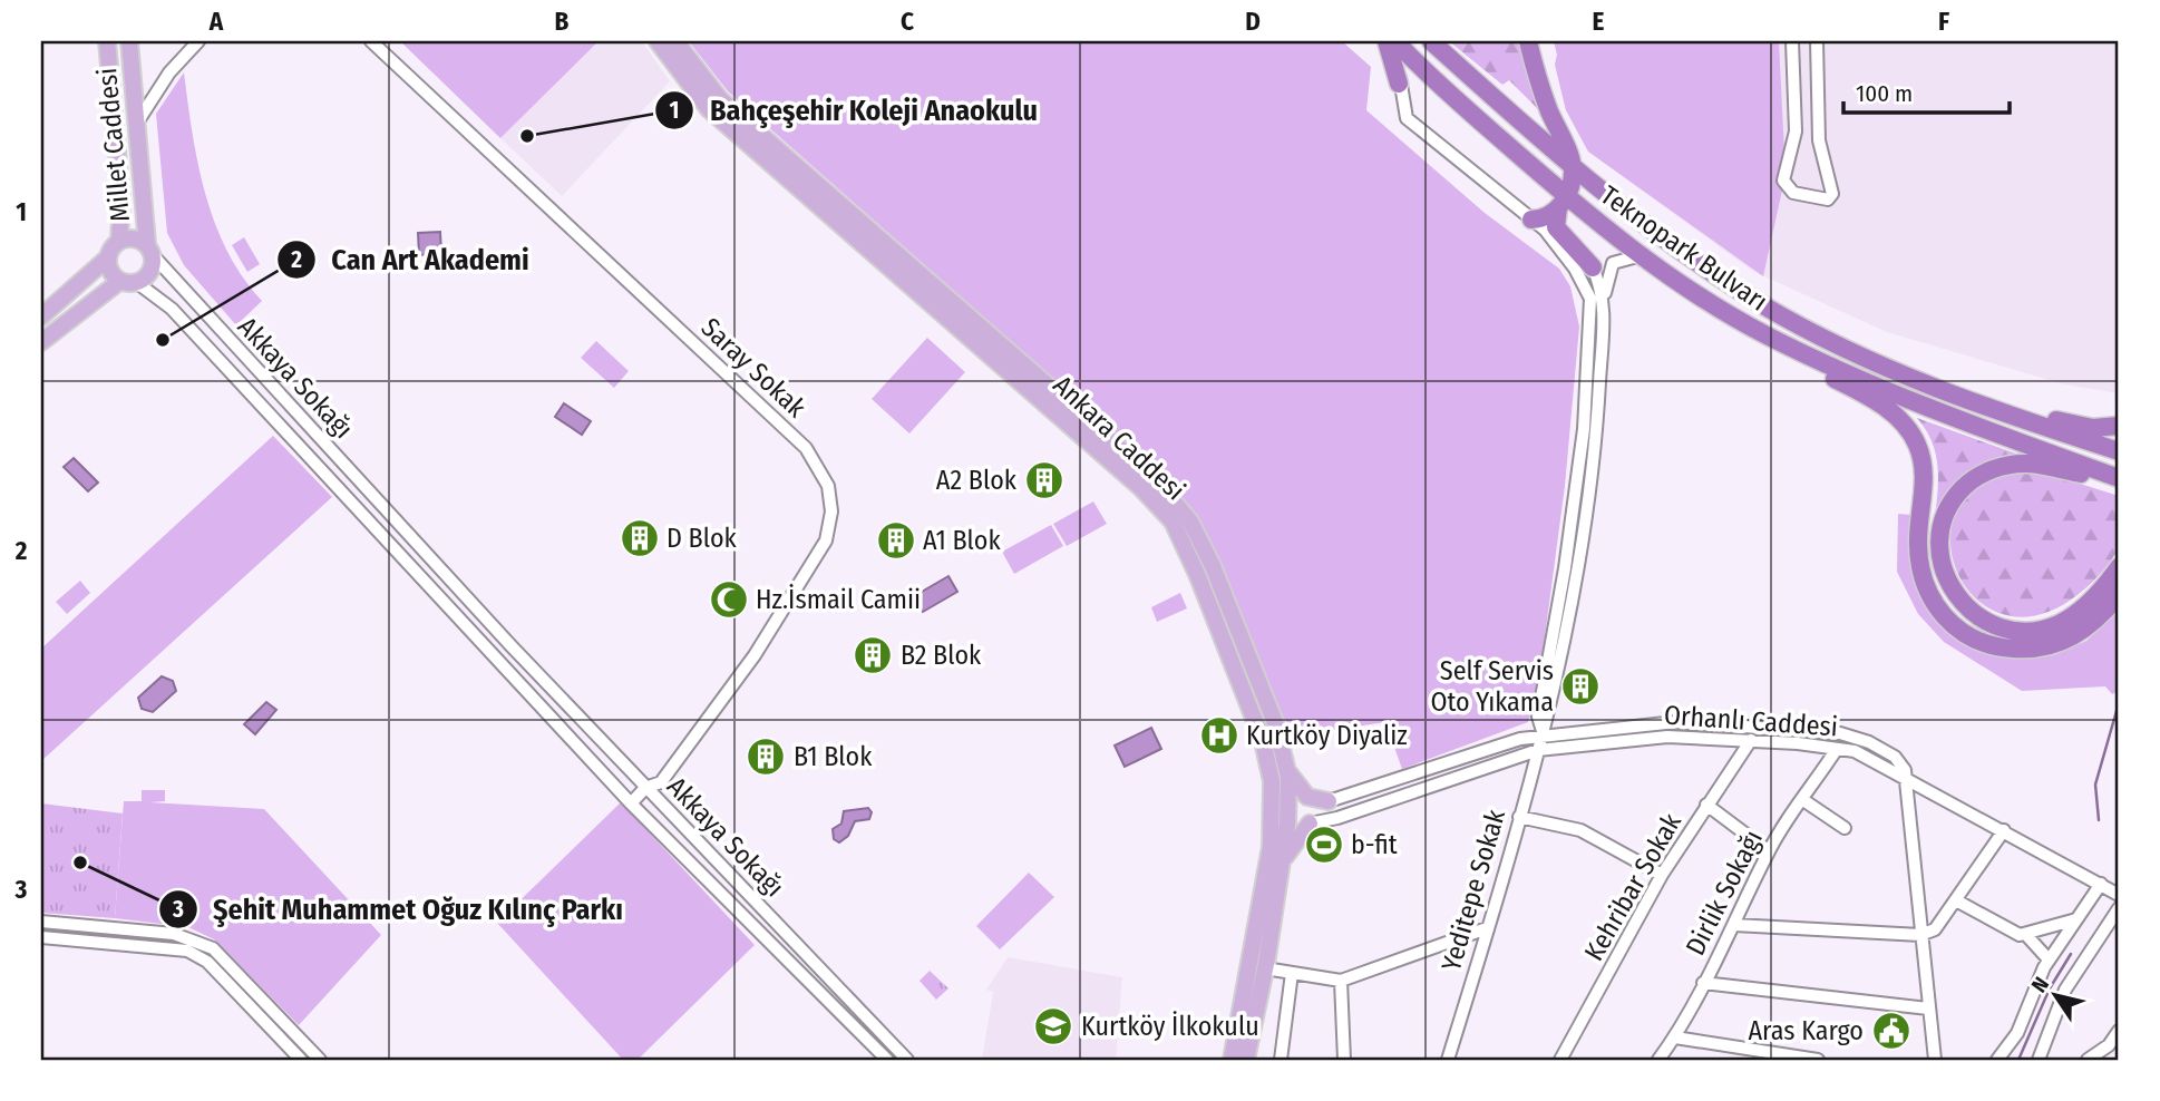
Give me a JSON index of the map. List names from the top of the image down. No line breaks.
{"streets":{"highway":["Teknopark Bulvarı"],"main road":["Millet Caddesi","Ankara Caddesi"],"street":["Saray Sokak","Akkaya Sokağı","Orhanlı Caddesi","Kehribar Sokak","Yeditepe Sokak","Dirlik Sokağı"]},"crossings":[["Millet Caddesi","Akkaya Sokağı"],["Saray Sokak","Akkaya Sokağı"],["Orhanlı Caddesi","Kehribar Sokak"],["Orhanlı Caddesi","Yeditepe Sokak"],["Orhanlı Caddesi","Dirlik Sokağı"]],"places":{"other":["Bahçeşehir Koleji Anaokulu","Can Art Akademi","Şehit Muhammet Oğuz Kılınç Parkı"],"building":["A2 Blok","D Blok","A1 Blok","B2 Blok","Self Servis Oto Yıkama","B1 Blok"],"mosque":["Hz.İsmail Camii"],"hospital":["Kurtköy Diyaliz"],"sports":["b-fit"],"school or university":["Kurtköy İlkokulu"],"public building":["Aras Kargo"]},"scale_bar":"100 m","north":"top left","grid":{"columns":["A","B","C","D","E","F"],"rows":["1","2","3"]}}
